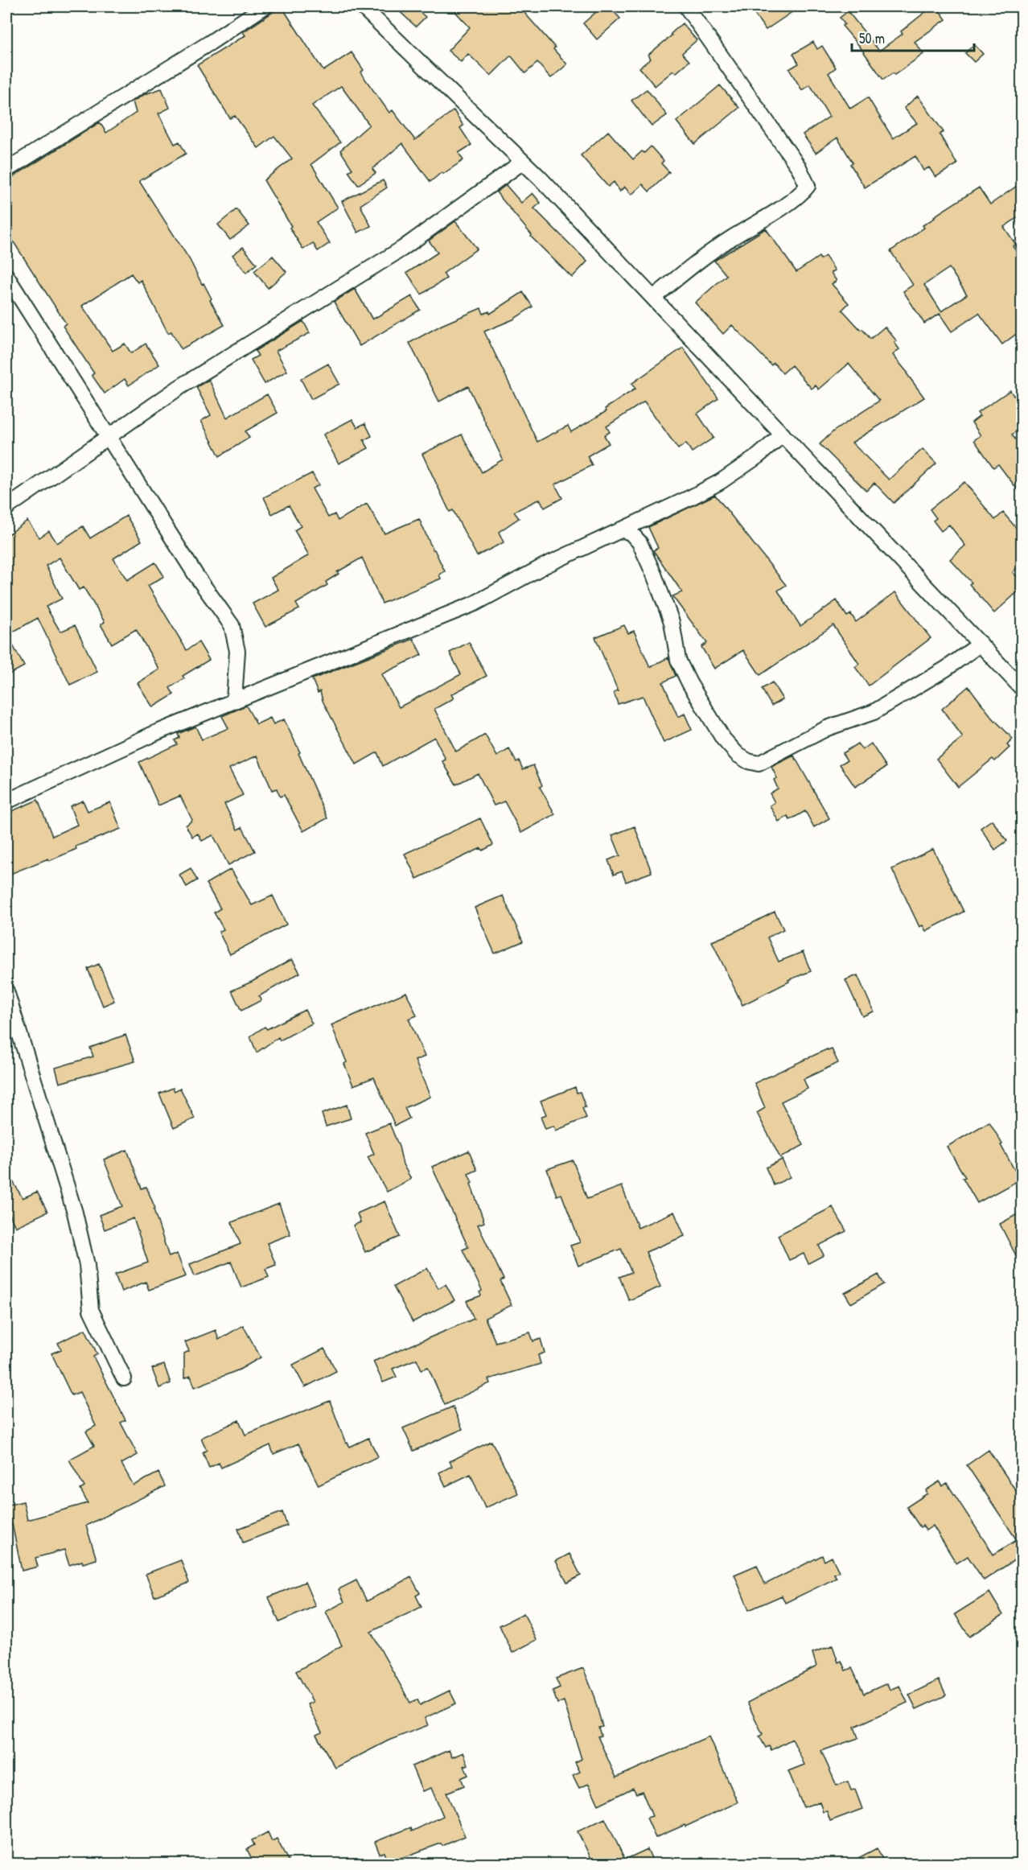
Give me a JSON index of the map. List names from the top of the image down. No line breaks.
{"scale_bar":"50 m"}
